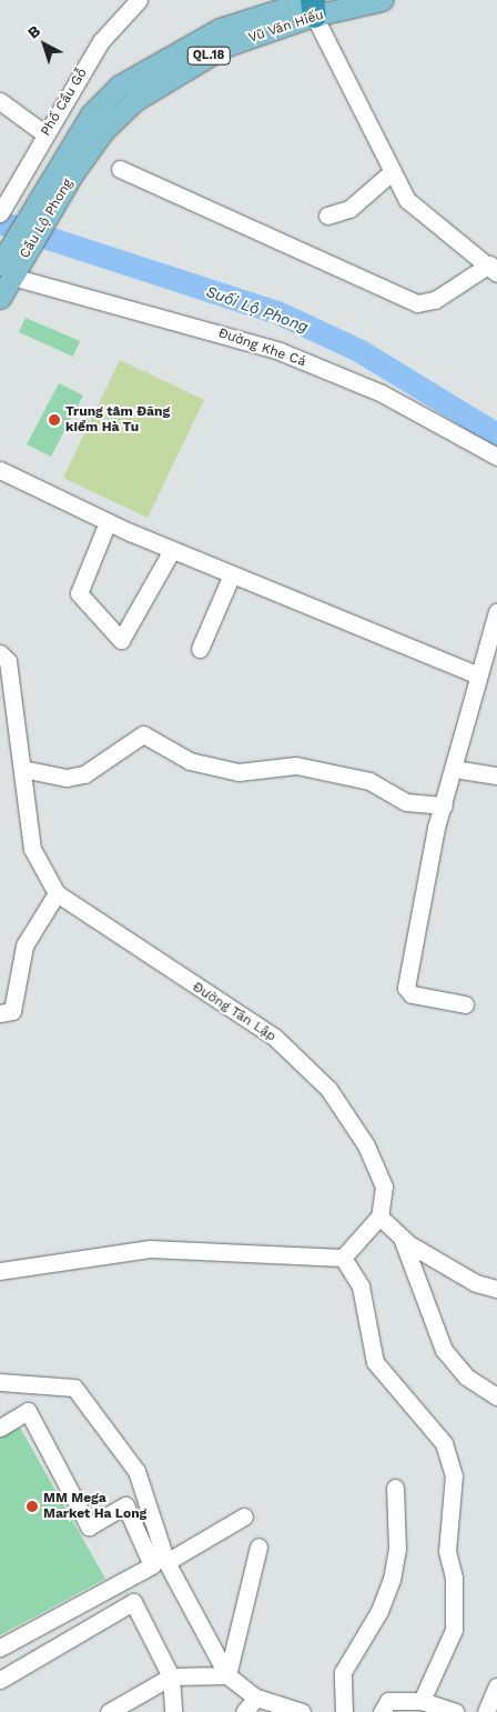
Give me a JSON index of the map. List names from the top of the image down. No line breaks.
{"streets":{"main road":["Vũ Văn Hiếu","QL.18","Cầu Lộ Phong"],"street":["Phố Cầu Gỗ","Đường Khe Cá","Đường Tân Lập"]},"crossings":[["Vũ Văn Hiếu","Cầu Lộ Phong"],["QL.18","Cầu Lộ Phong"],["QL.18","Đường Khe Cá"],["Cầu Lộ Phong","Đường Khe Cá"]],"water":["Suối Lộ Phong"],"places":["Trung tâm Đăng kiểm Hà Tu","MM Mega Market Ha Long"],"north":"top left"}
